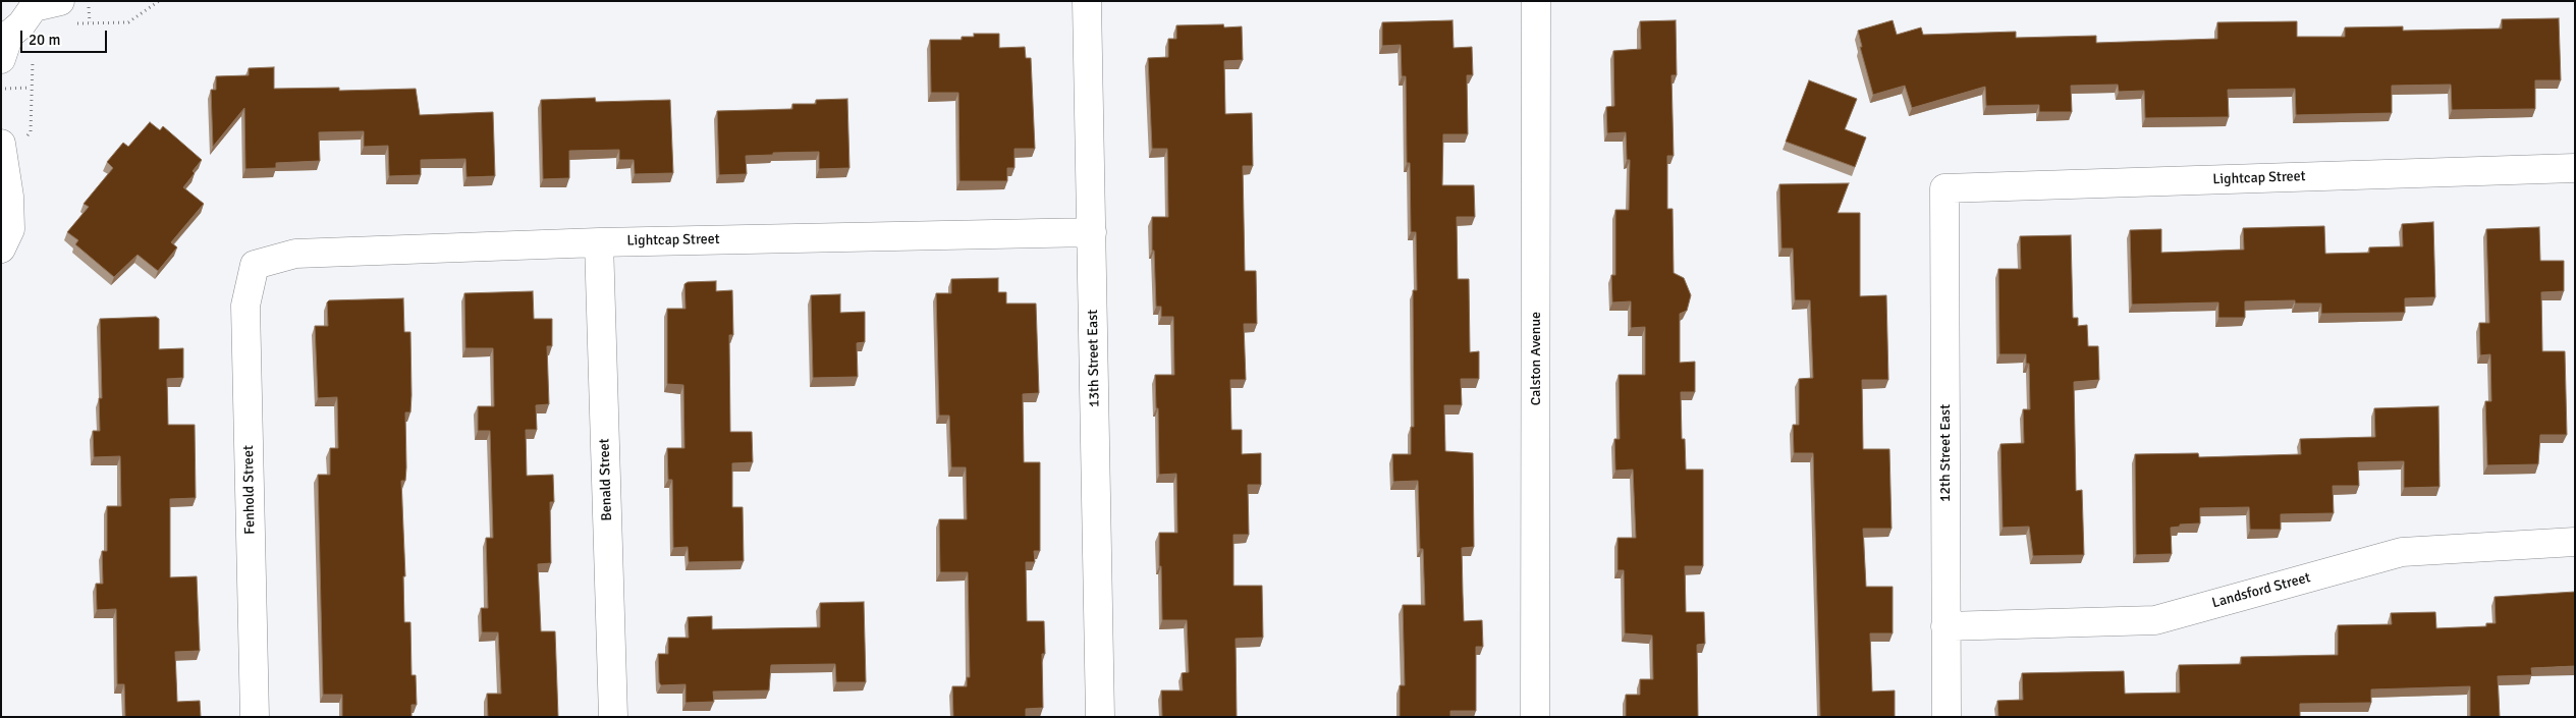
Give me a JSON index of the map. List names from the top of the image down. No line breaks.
{"streets":{"street":["Lightcap Street","13th Street East","Calston Avenue","12th Street East","Benald Street","Fenhold Street","Landsford Street"]},"crossings":[["Lightcap Street","13th Street East"],["Lightcap Street","12th Street East"],["Lightcap Street","Benald Street"],["Lightcap Street","Fenhold Street"],["12th Street East","Landsford Street"]],"scale_bar":"20 m"}
